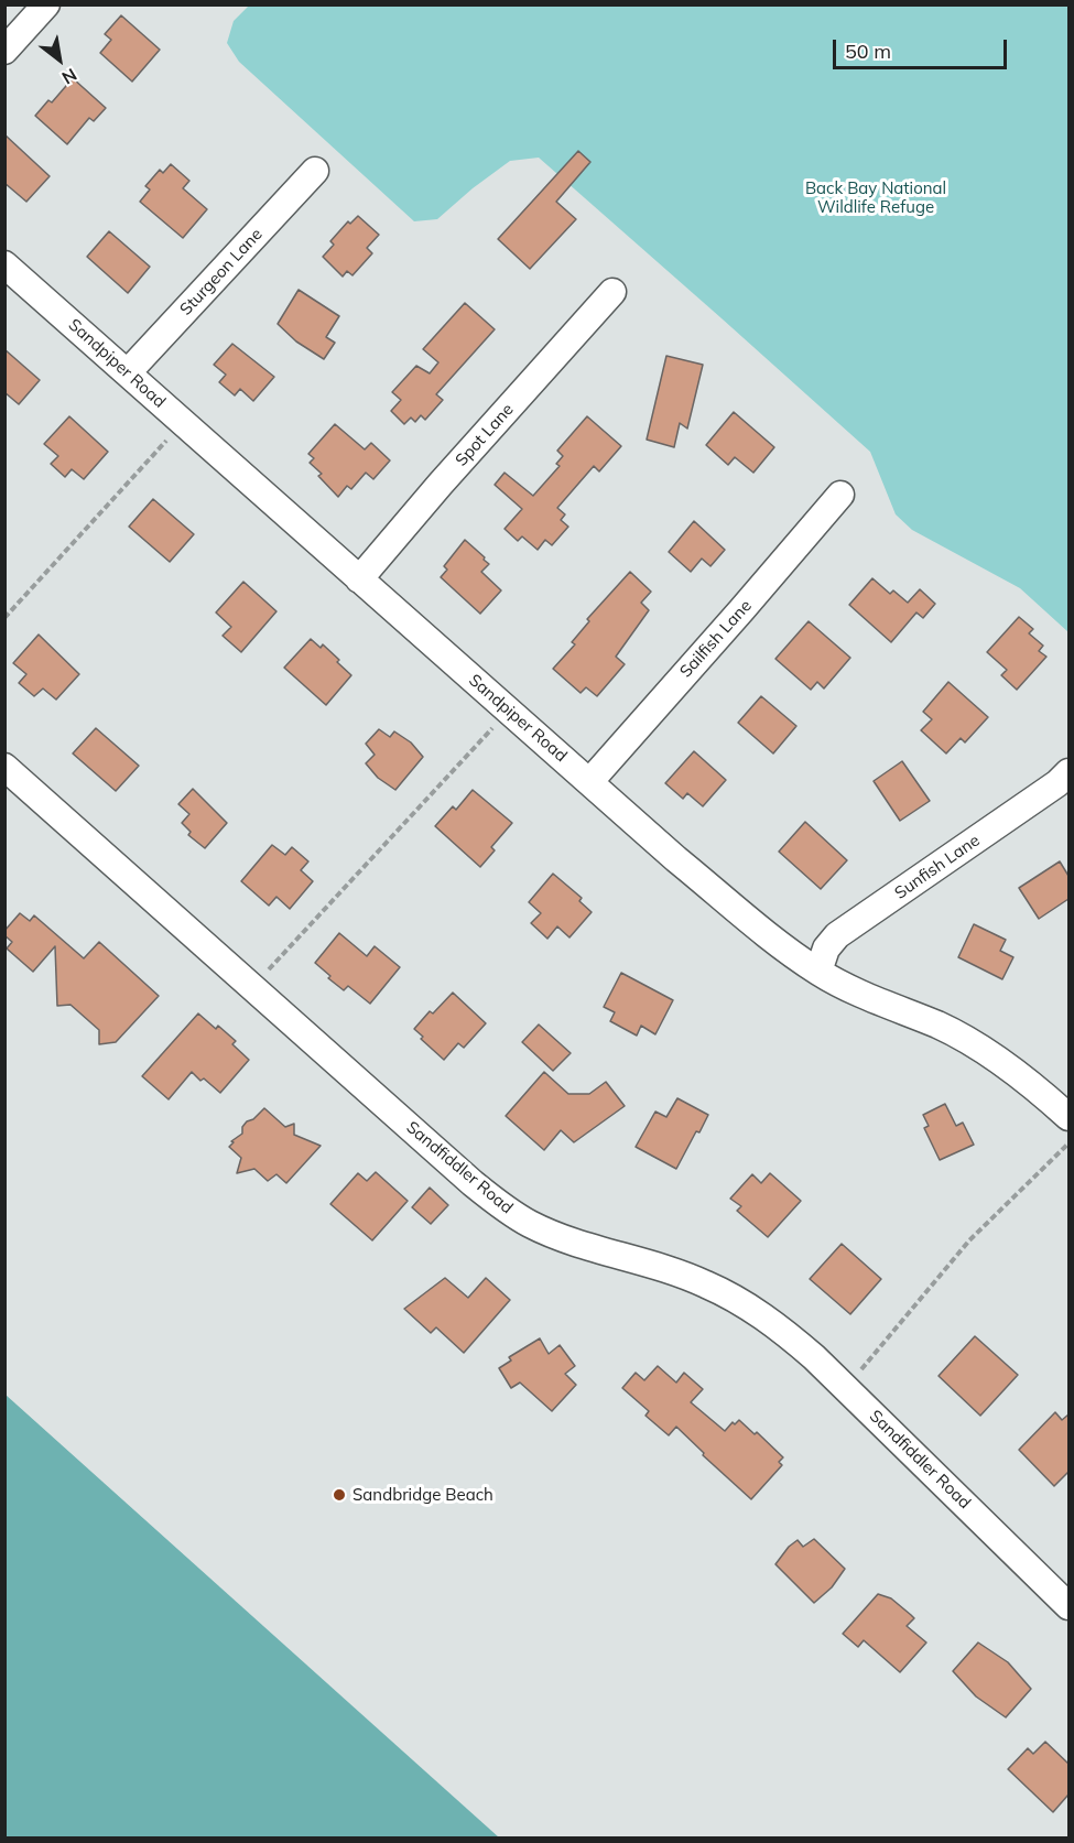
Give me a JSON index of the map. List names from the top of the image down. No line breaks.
{"streets":{"street":["Sturgeon Lane","Sandpiper Road","Spot Lane","Sailfish Lane","Sunfish Lane","Sandfiddler Road"]},"crossings":[["Sturgeon Lane","Sandpiper Road"],["Sandpiper Road","Spot Lane"],["Sandpiper Road","Sailfish Lane"],["Sandpiper Road","Sunfish Lane"]],"parks":["Back Bay National Wildlife Refuge"],"places":["Sandbridge Beach"],"scale_bar":"50 m","north":"bottom right"}
